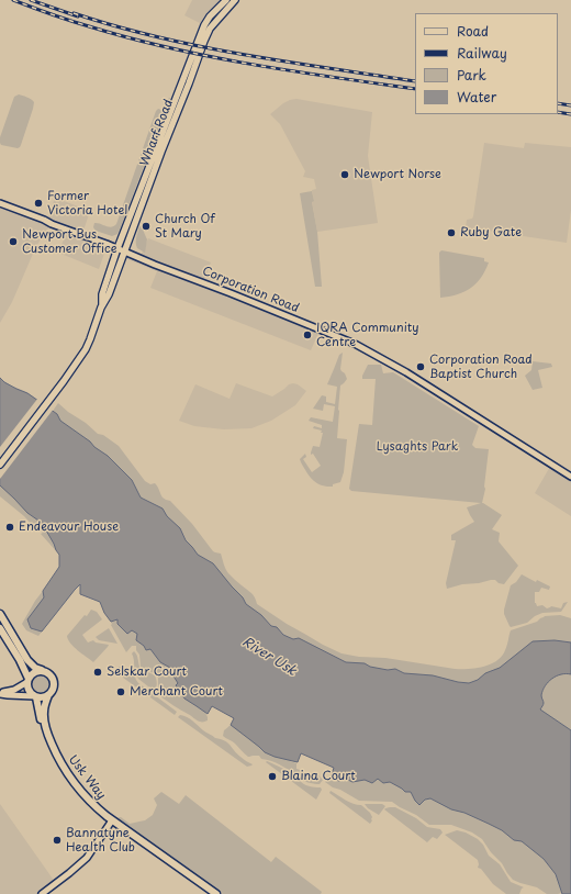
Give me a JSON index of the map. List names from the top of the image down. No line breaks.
{"streets":{"main road":["Wharf Road","Usk Way"],"street":["Corporation Road"]},"crossings":[["Wharf Road","Corporation Road"]],"water":["River Usk"],"parks":["Lysaghts Park"],"places":["Newport Norse","Former Victoria Hotel","Church Of St Mary","Ruby Gate","Newport Bus Customer Office","IQRA Community Centre","Corporation Road Baptist Church","Endeavour House","Selskar Court","Merchant Court","Blaina Court","Bannatyne Health Club"],"legend":["Road","Railway","Park","Water"]}
